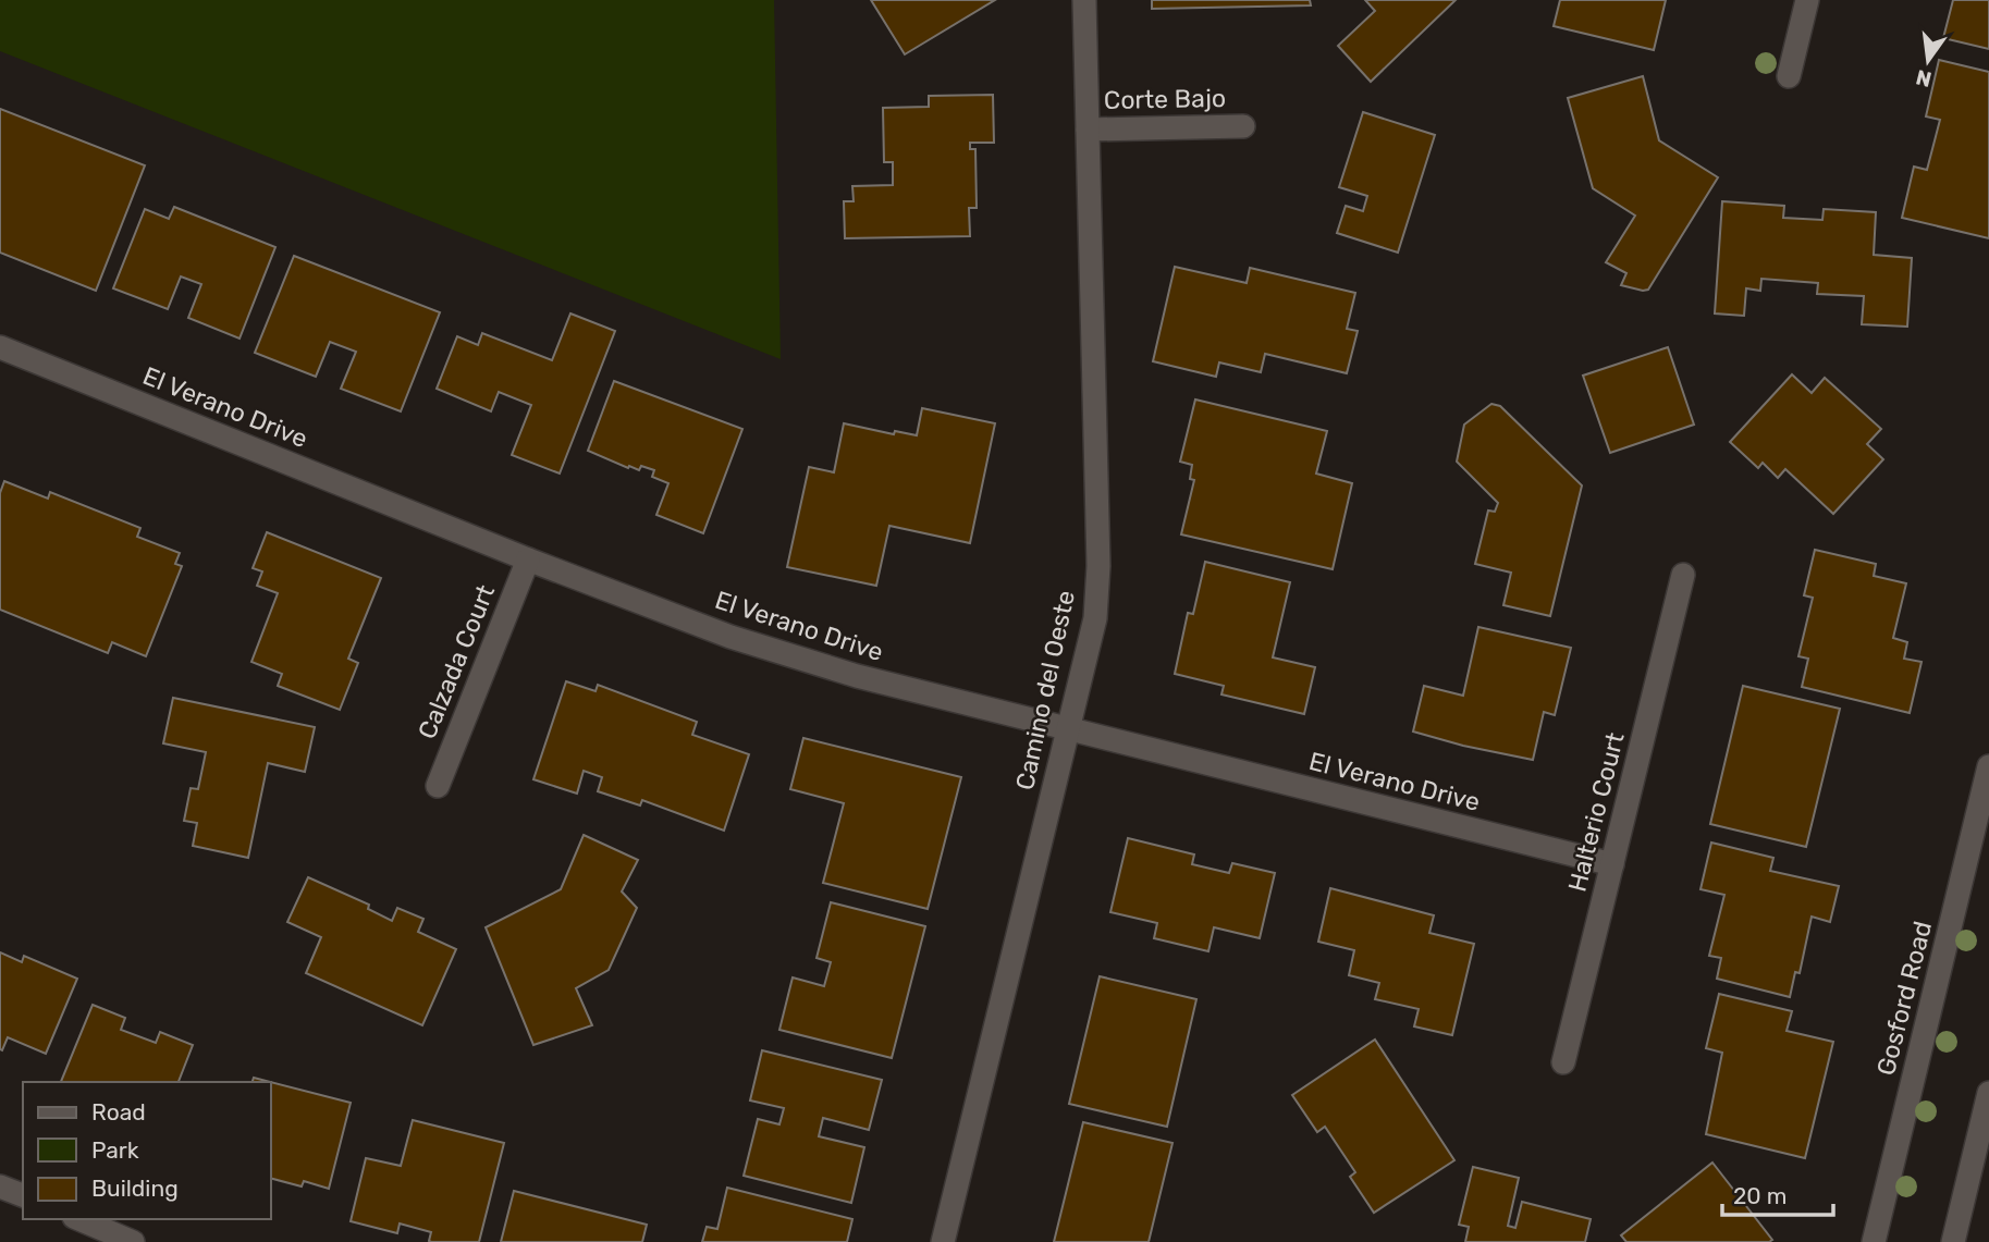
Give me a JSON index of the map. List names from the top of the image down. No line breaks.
{"streets":{"street":["Corte Bajo","El Verano Drive","Calzada Court","Camino del Oeste","Halterio Court","Gosford Road"]},"crossings":[["Corte Bajo","Camino del Oeste"],["El Verano Drive","Calzada Court"],["El Verano Drive","Camino del Oeste"],["El Verano Drive","Halterio Court"]],"legend":["Road","Park","Building"],"scale_bar":"20 m","north":"bottom"}
